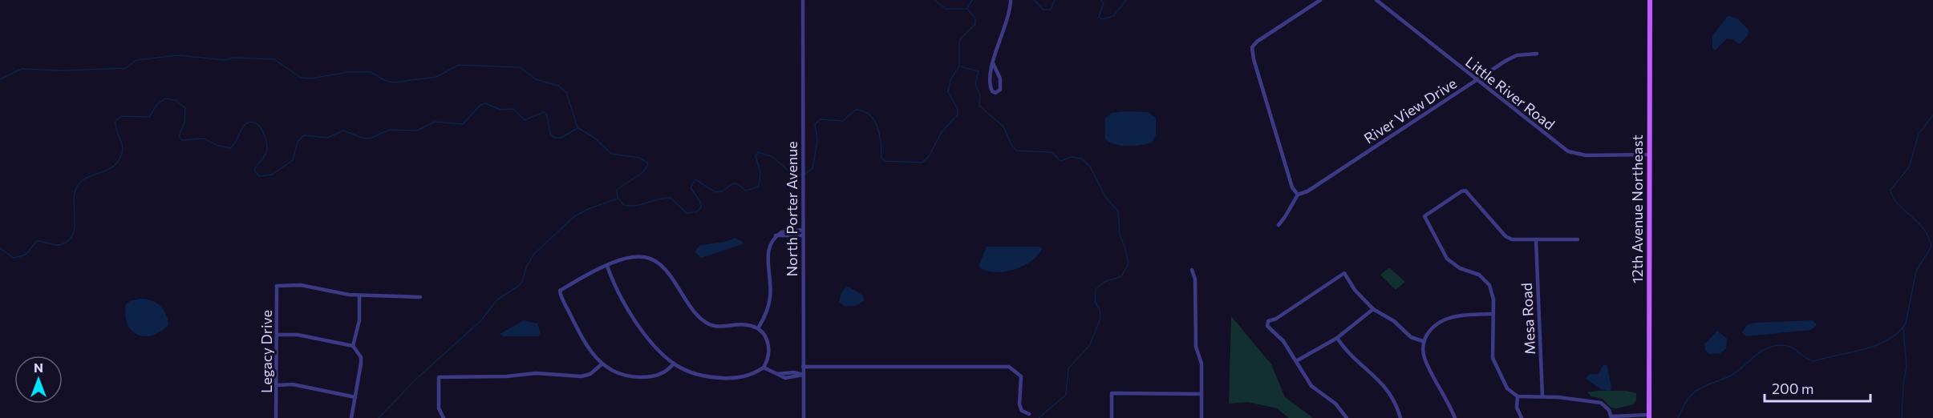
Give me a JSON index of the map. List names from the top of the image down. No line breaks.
{"streets":{"main road":["12th Avenue Northeast"],"street":["Little River Road","River View Drive","North Porter Avenue","Mesa Road","Legacy Drive"]},"crossings":[["Little River Road","River View Drive"],["Little River Road","12th Avenue Northeast"]],"scale_bar":"200 m","north":"top"}
